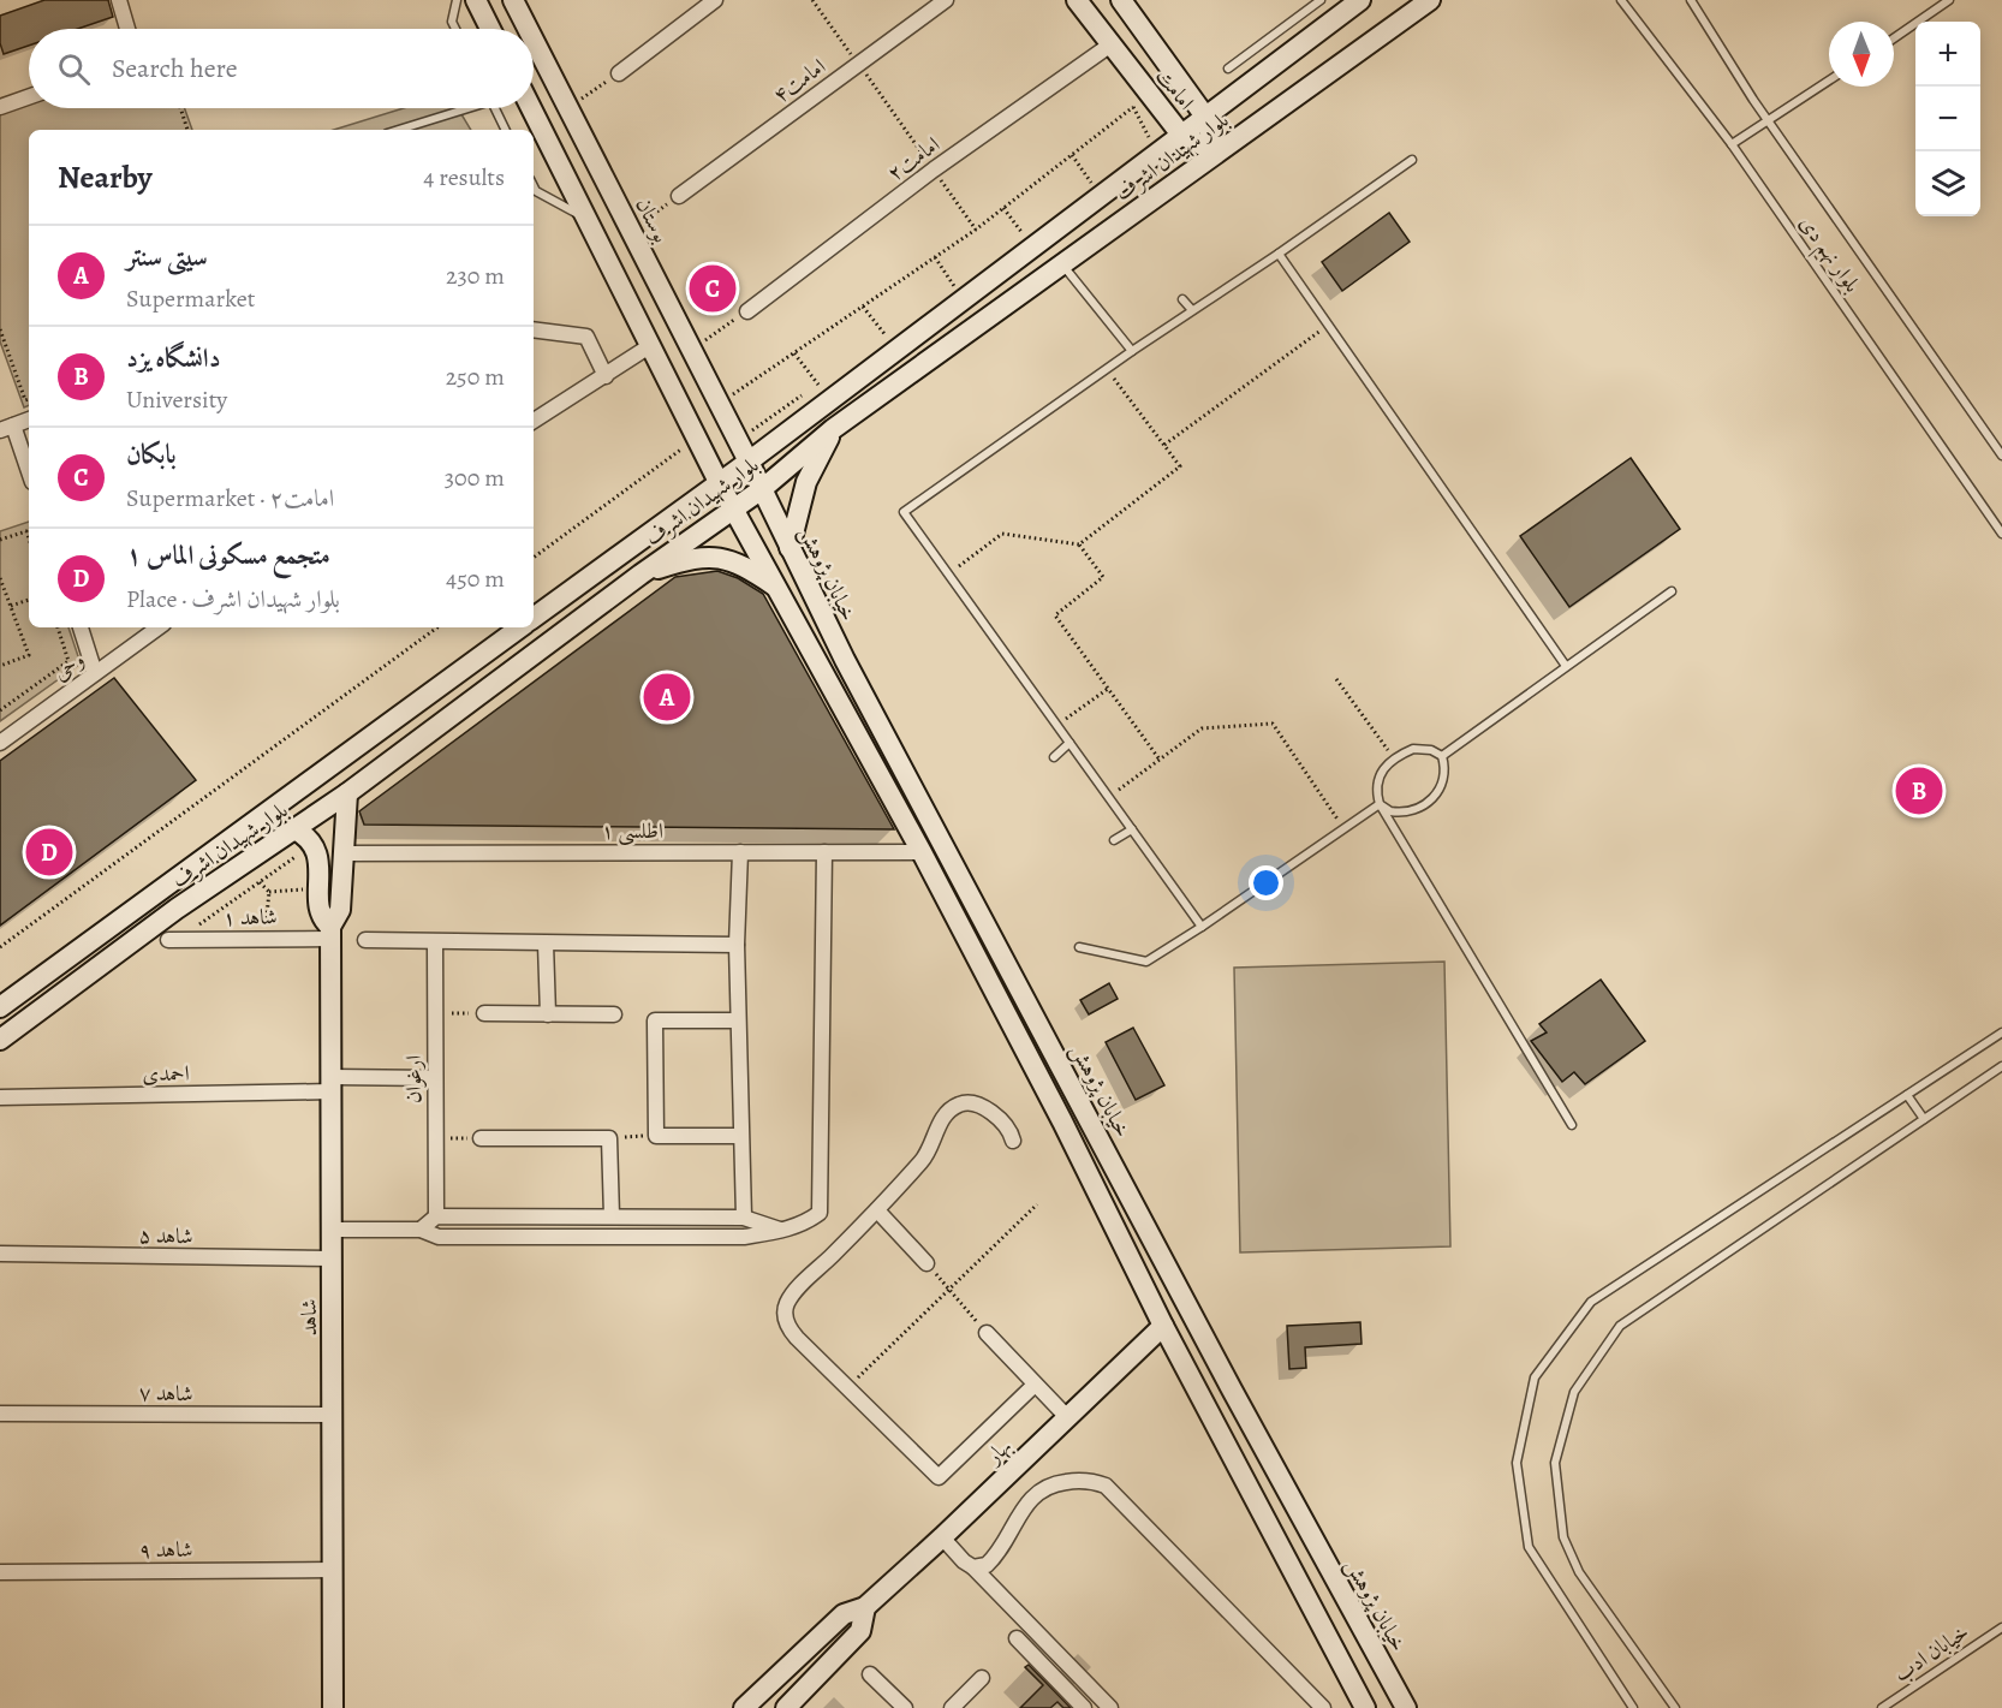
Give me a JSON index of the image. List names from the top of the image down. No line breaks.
{"streets":{"main road":["امامت","بلوار شهیدان اشرف","بوستان","خیابان پژوهش","شاهد","بهار"],"street":["امامت۴","امامت۲","وحی","اطلسی ۱","شاهد ۱","احمدی","ارغوان","شاهد ۵","شاهد ۷","شاهد ۹"],"lane":["بلوار نهم دی","خیابان ادب"]},"crossings":[["امامت","بلوار شهیدان اشرف"],["امامت","امامت۲"],["بلوار شهیدان اشرف","بوستان"],["بلوار شهیدان اشرف","خیابان پژوهش"],["بلوار شهیدان اشرف","شاهد"],["بوستان","خیابان پژوهش"],["اطلسی ۱","شاهد"],["شاهد ۱","شاهد"],["احمدی","ارغوان"],["احمدی","شاهد"],["شاهد ۵","شاهد"],["شاهد","شاهد ۷"],["شاهد","شاهد ۹"]],"north":"bottom","page":{"map_buttons":["+","−"],"search":"Search here","heading":["Nearby","4 results"],"list":[{"mark":"A","name":"سیتی سنتر","note":"Supermarket","value":"230 m"},{"mark":"B","name":"دانشگاه یزد","note":"University","value":"250 m"},{"mark":"C","name":"بابکان","note":"Supermarket · امامت۲","value":"300 m"},{"mark":"D","name":"متجمع مسکونی الماس ۱","note":"Place · بلوار شهیدان اشرف","value":"450 m"}],"pins":["C","A","B","D"]}}
